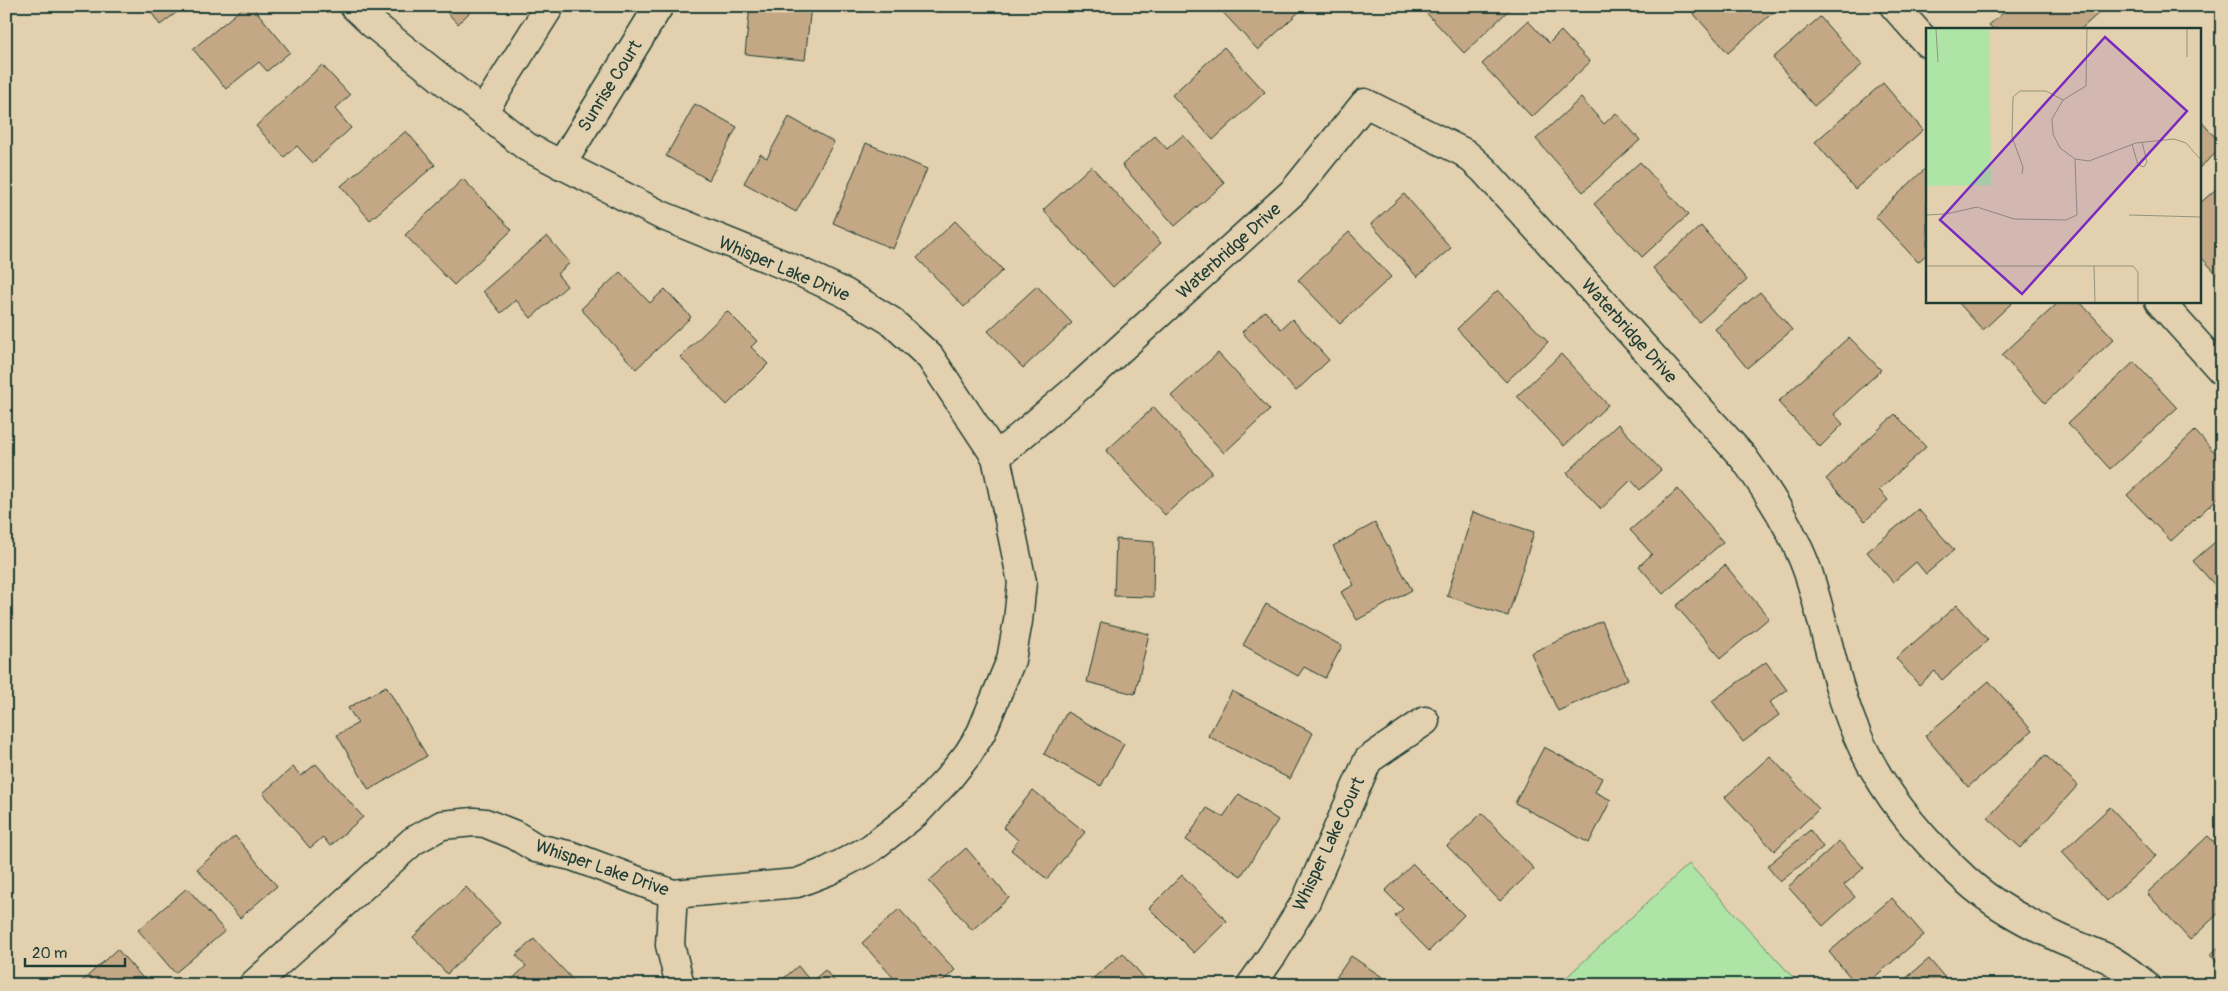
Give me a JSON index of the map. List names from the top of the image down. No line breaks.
{"streets":{"street":["Sunrise Court","Waterbridge Drive","Whisper Lake Drive","Whisper Lake Court"]},"crossings":[["Sunrise Court","Whisper Lake Drive"],["Waterbridge Drive","Whisper Lake Drive"]],"scale_bar":"20 m"}
